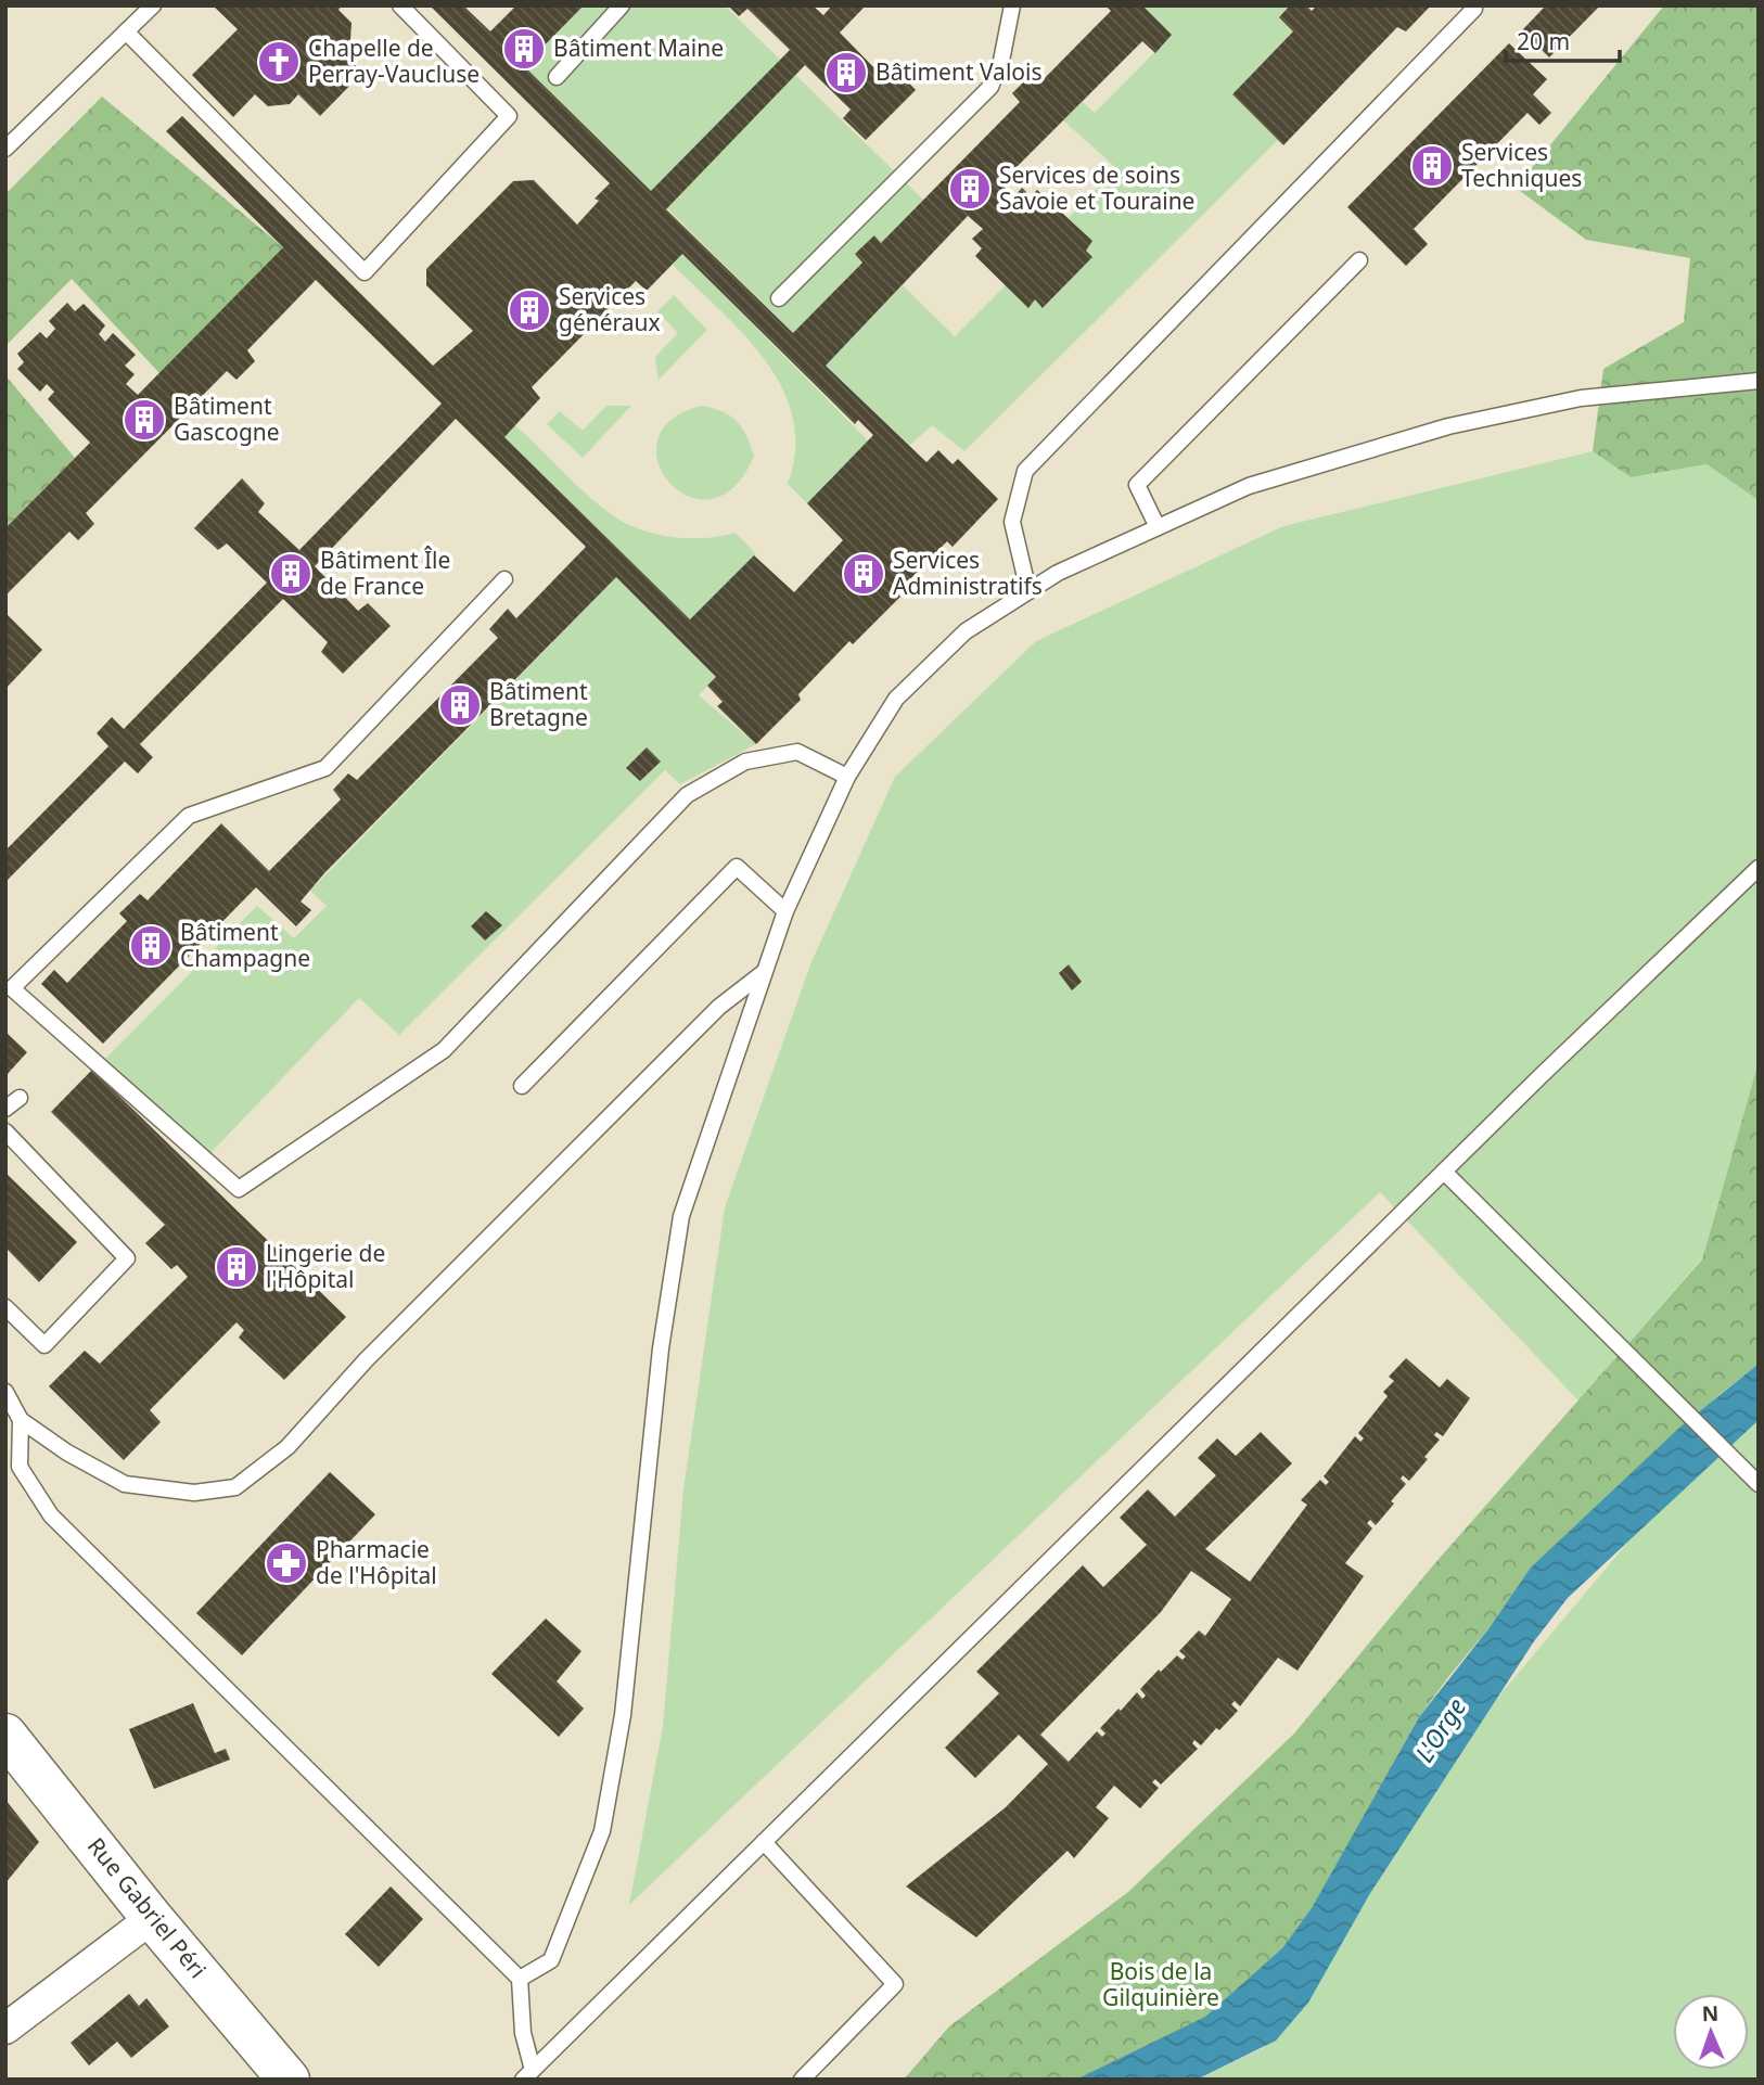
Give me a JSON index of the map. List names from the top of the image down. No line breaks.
{"streets":{"main road":["Rue Gabriel Péri"]},"water":["L'Orge"],"parks":["Bois de la Gilquinière"],"places":{"building":["Bâtiment Maine","Bâtiment Valois","Services Techniques","Services de soins Savoie et Touraine","Services généraux","Bâtiment Gascogne","Bâtiment Île de France","Services Administratifs","Bâtiment Bretagne","Bâtiment Champagne","Lingerie de l'Hôpital"],"church":["Chapelle de Perray-Vaucluse"],"pharmacy":["Pharmacie de l'Hôpital"]},"scale_bar":"20 m","north":"top"}
